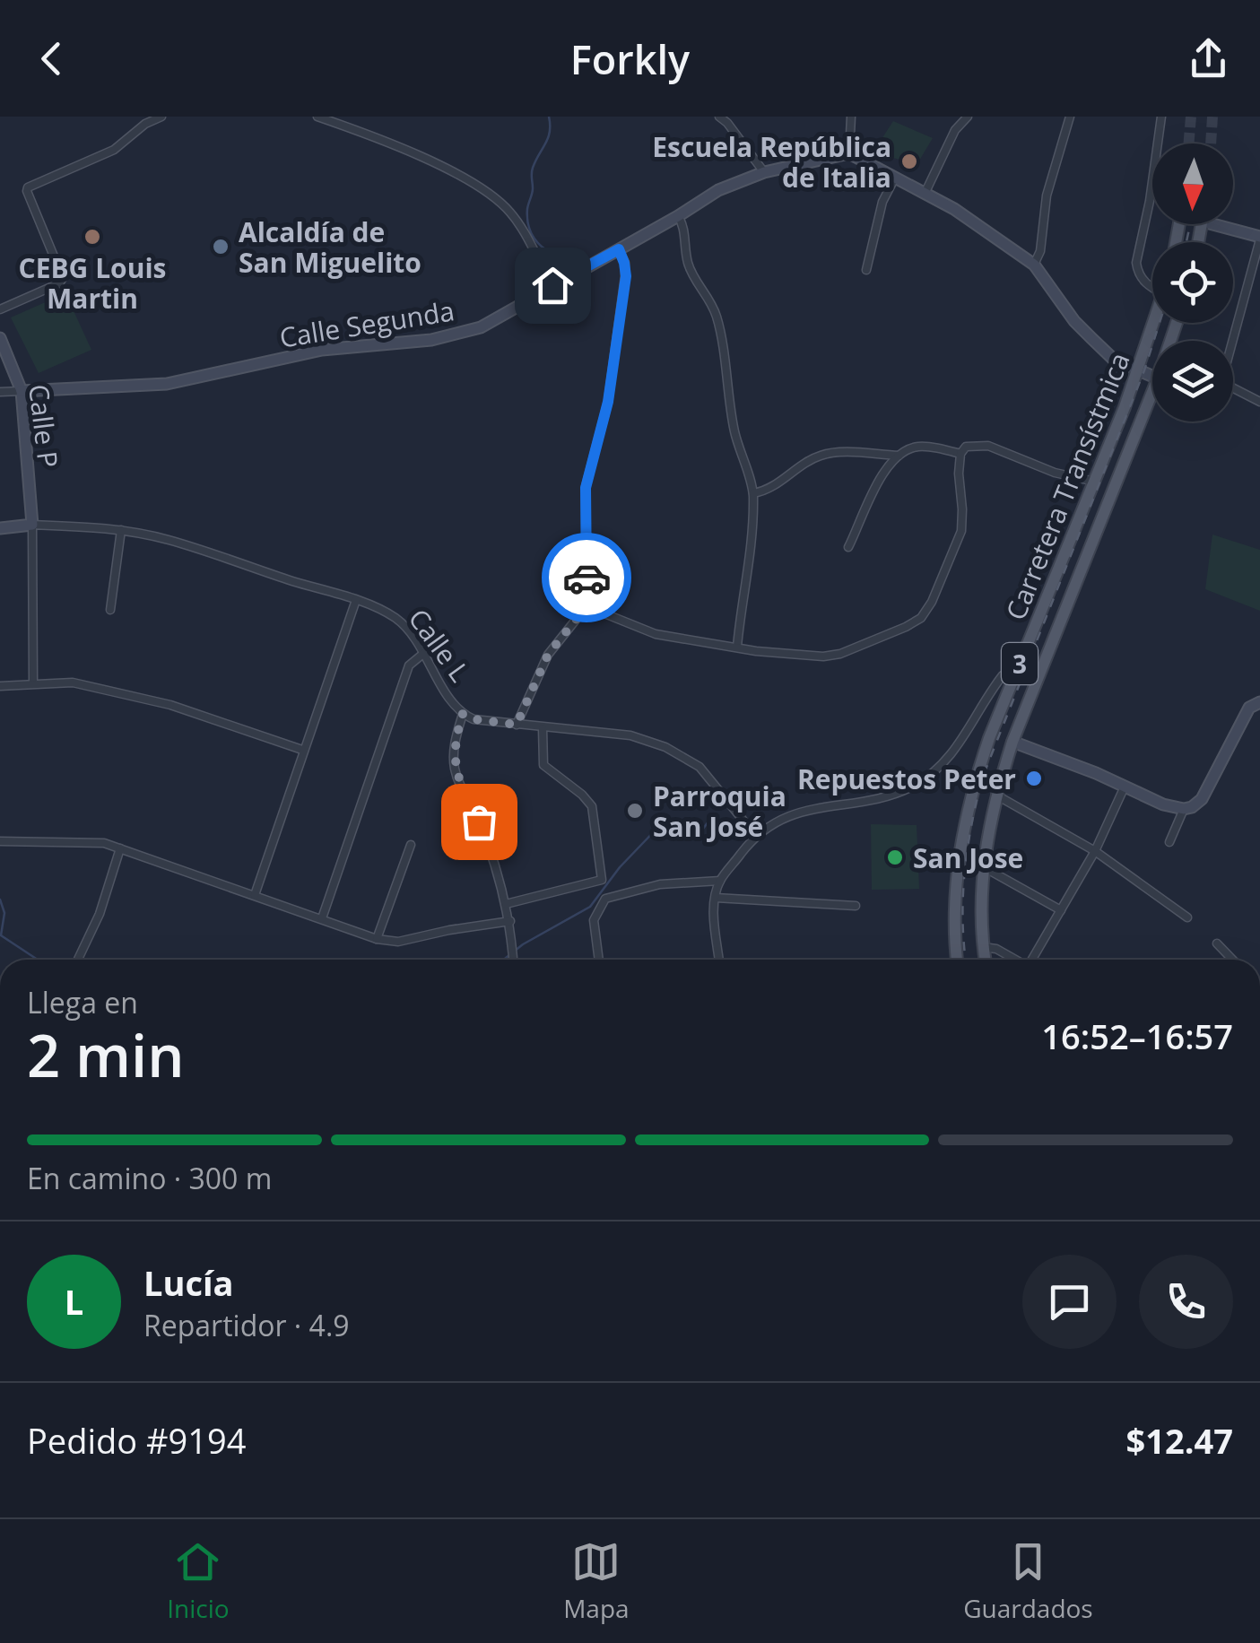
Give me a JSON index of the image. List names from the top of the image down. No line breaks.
{"streets":{"main road":["Carretera Transístmica","3"],"street":["Calle Segunda","Calle P","Calle L"]},"crossings":[["Calle Segunda","Calle P"],["Calle P","Calle L"]],"places":["Escuela República de Italia","CEBG Louis Martin","Alcaldía de San Miguelito","Repuestos Peter","Parroquia San José","San Jose"],"north":"bottom","page":{"header":"Forkly","heading":["2 min","Llega en","16:52–16:57"],"panel":["Lucía","Repartidor · 4.9","Pedido #9194","$12.47"],"bar":"En camino · 300 m","round":"L","tabs":["Inicio","Mapa","Guardados"]}}
